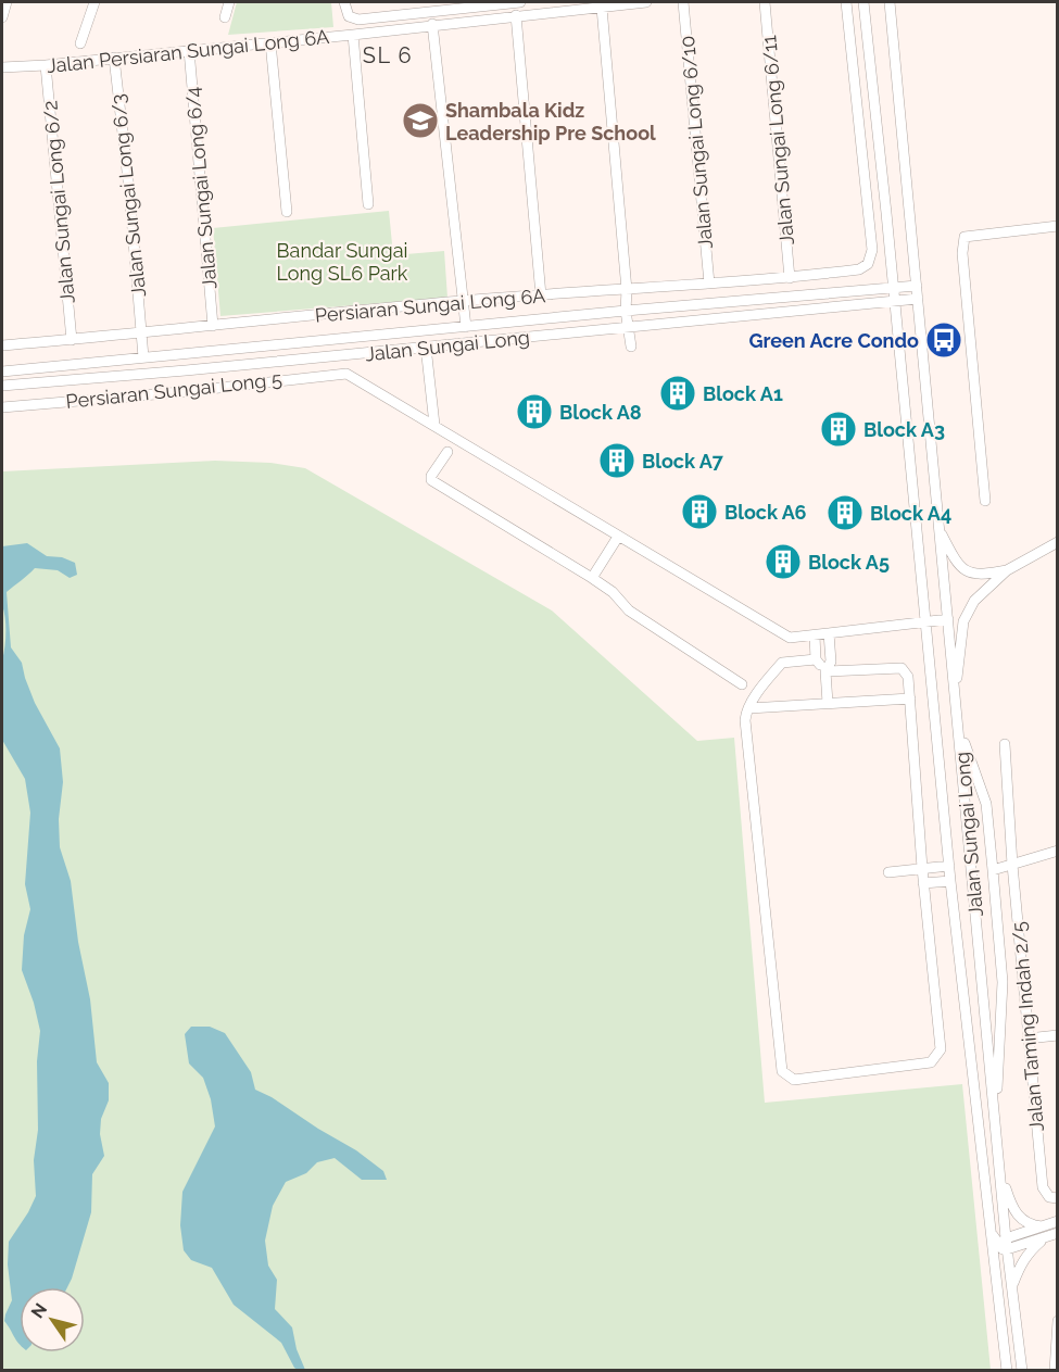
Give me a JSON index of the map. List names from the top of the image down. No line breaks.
{"streets":{"street":["Jalan Persiaran Sungai Long 6A","Jalan Sungai Long 6/11","Jalan Sungai Long 6/10","Jalan Sungai Long 6/4","Jalan Sungai Long 6/3","Jalan Sungai Long 6/2","Persiaran Sungai Long 6A","Jalan Sungai Long","Persiaran Sungai Long 5","Jalan Taming Indah 2/5"]},"crossings":[["Jalan Persiaran Sungai Long 6A","Jalan Sungai Long 6/4"],["Jalan Persiaran Sungai Long 6A","Jalan Sungai Long 6/3"],["Jalan Persiaran Sungai Long 6A","Jalan Sungai Long 6/2"],["Jalan Sungai Long 6/11","Persiaran Sungai Long 6A"],["Jalan Sungai Long 6/10","Persiaran Sungai Long 6A"],["Jalan Sungai Long 6/4","Persiaran Sungai Long 6A"],["Jalan Sungai Long 6/3","Persiaran Sungai Long 6A"],["Jalan Sungai Long 6/3","Jalan Sungai Long"],["Jalan Sungai Long 6/2","Persiaran Sungai Long 6A"]],"districts":["SL 6"],"parks":["Bandar Sungai Long SL6 Park"],"places":{"school or university":["Shambala Kidz Leadership Pre School"],"bus stop":["Green Acre Condo"],"building":["Block A1","Block A8","Block A3","Block A7","Block A6","Block A4","Block A5"]},"north":"top left"}
